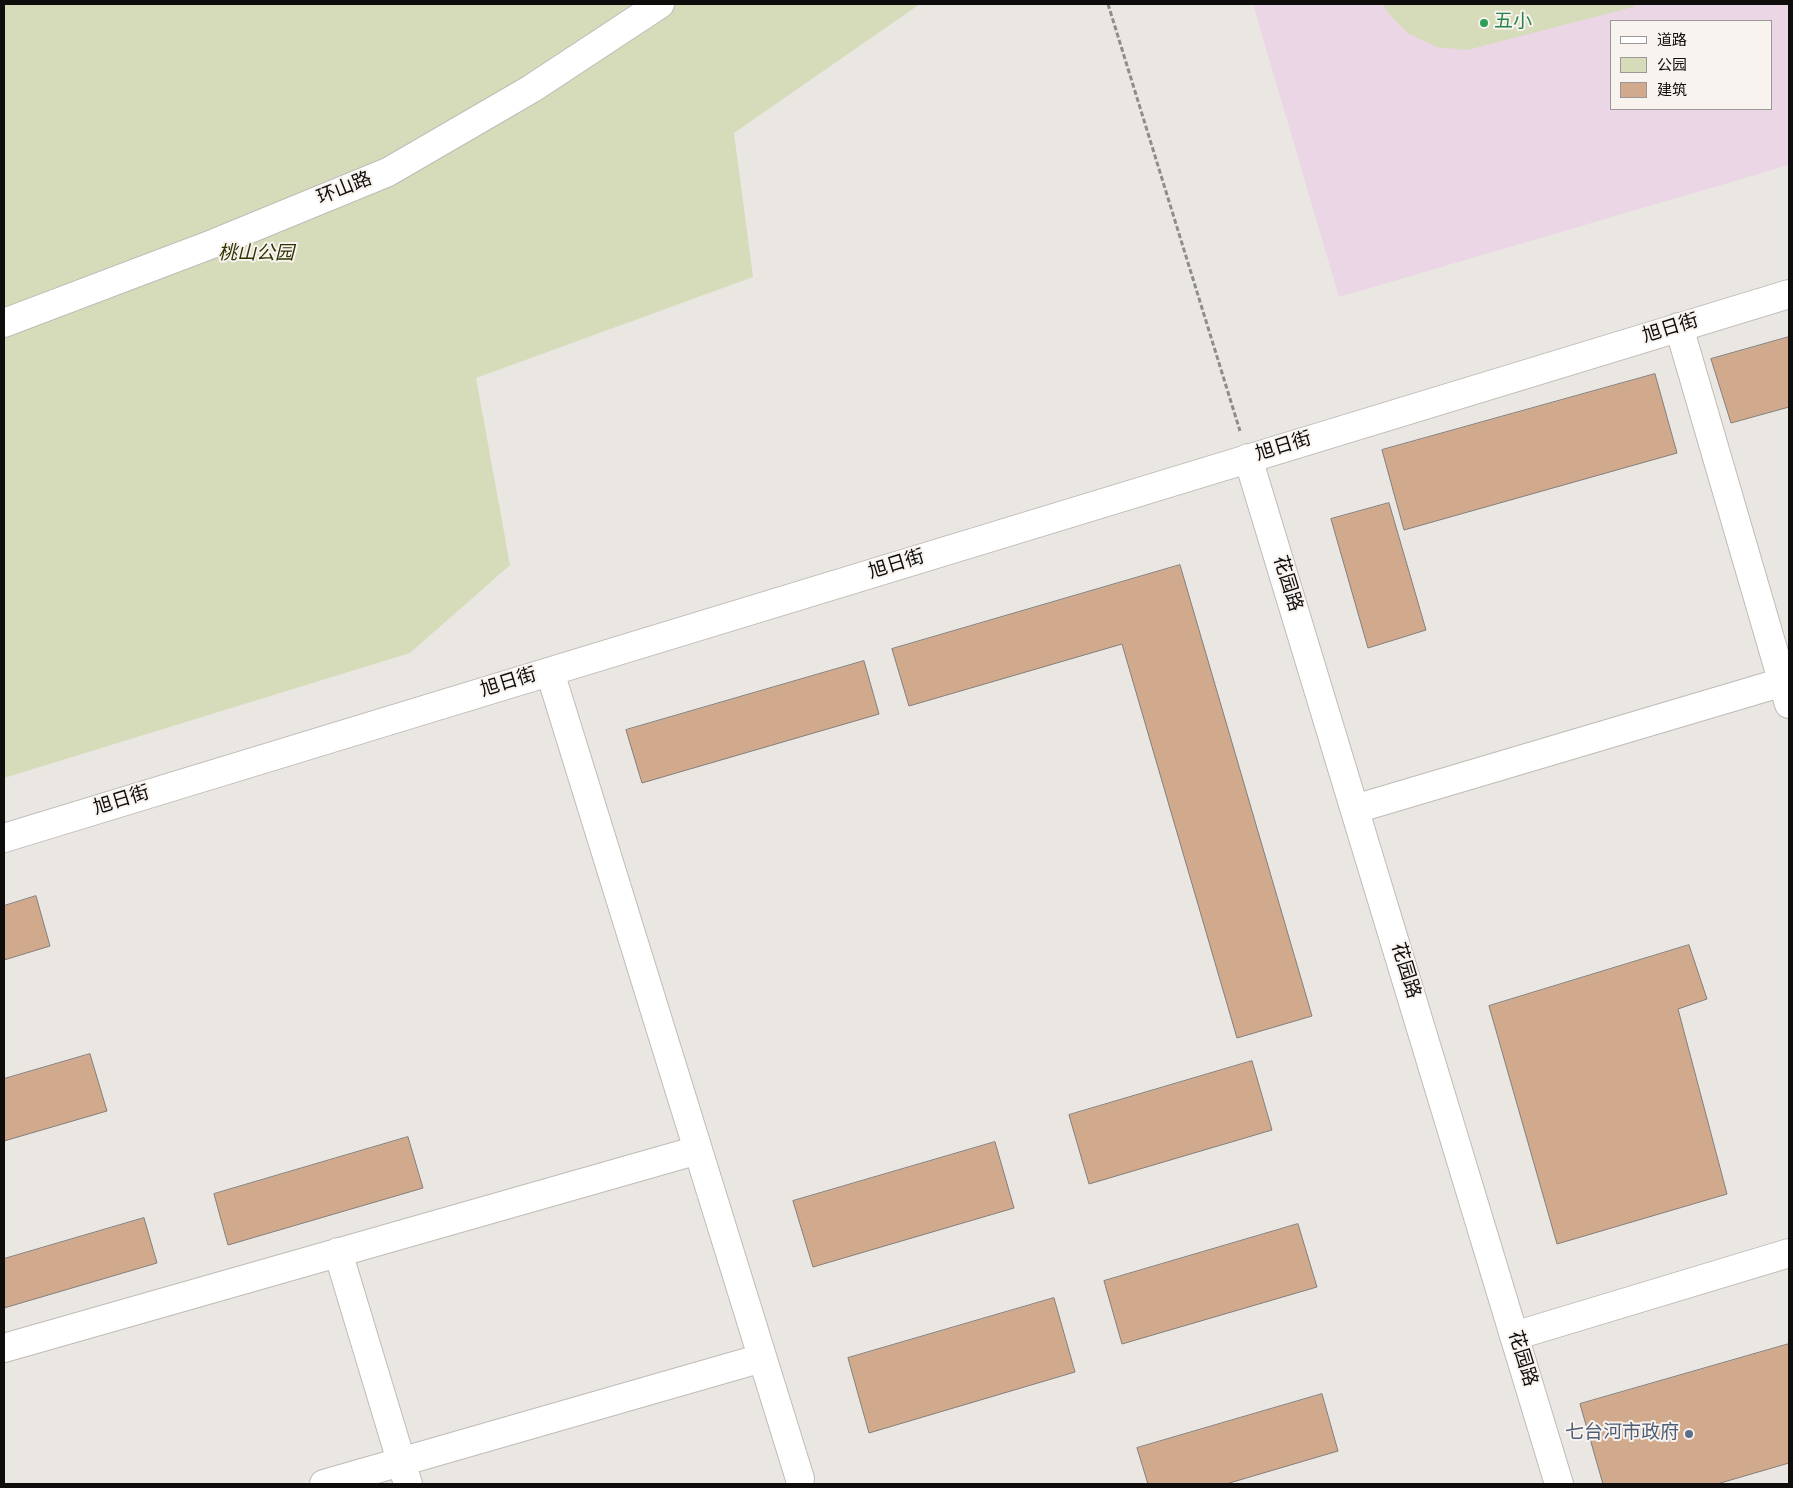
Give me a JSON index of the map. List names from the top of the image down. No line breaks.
{"streets":{"street":["环山路","旭日街","花园路"]},"crossings":[["旭日街","花园路"]],"parks":["桃山公园"],"places":["五小","七台河市政府"],"legend":["道路","公园","建筑"]}
